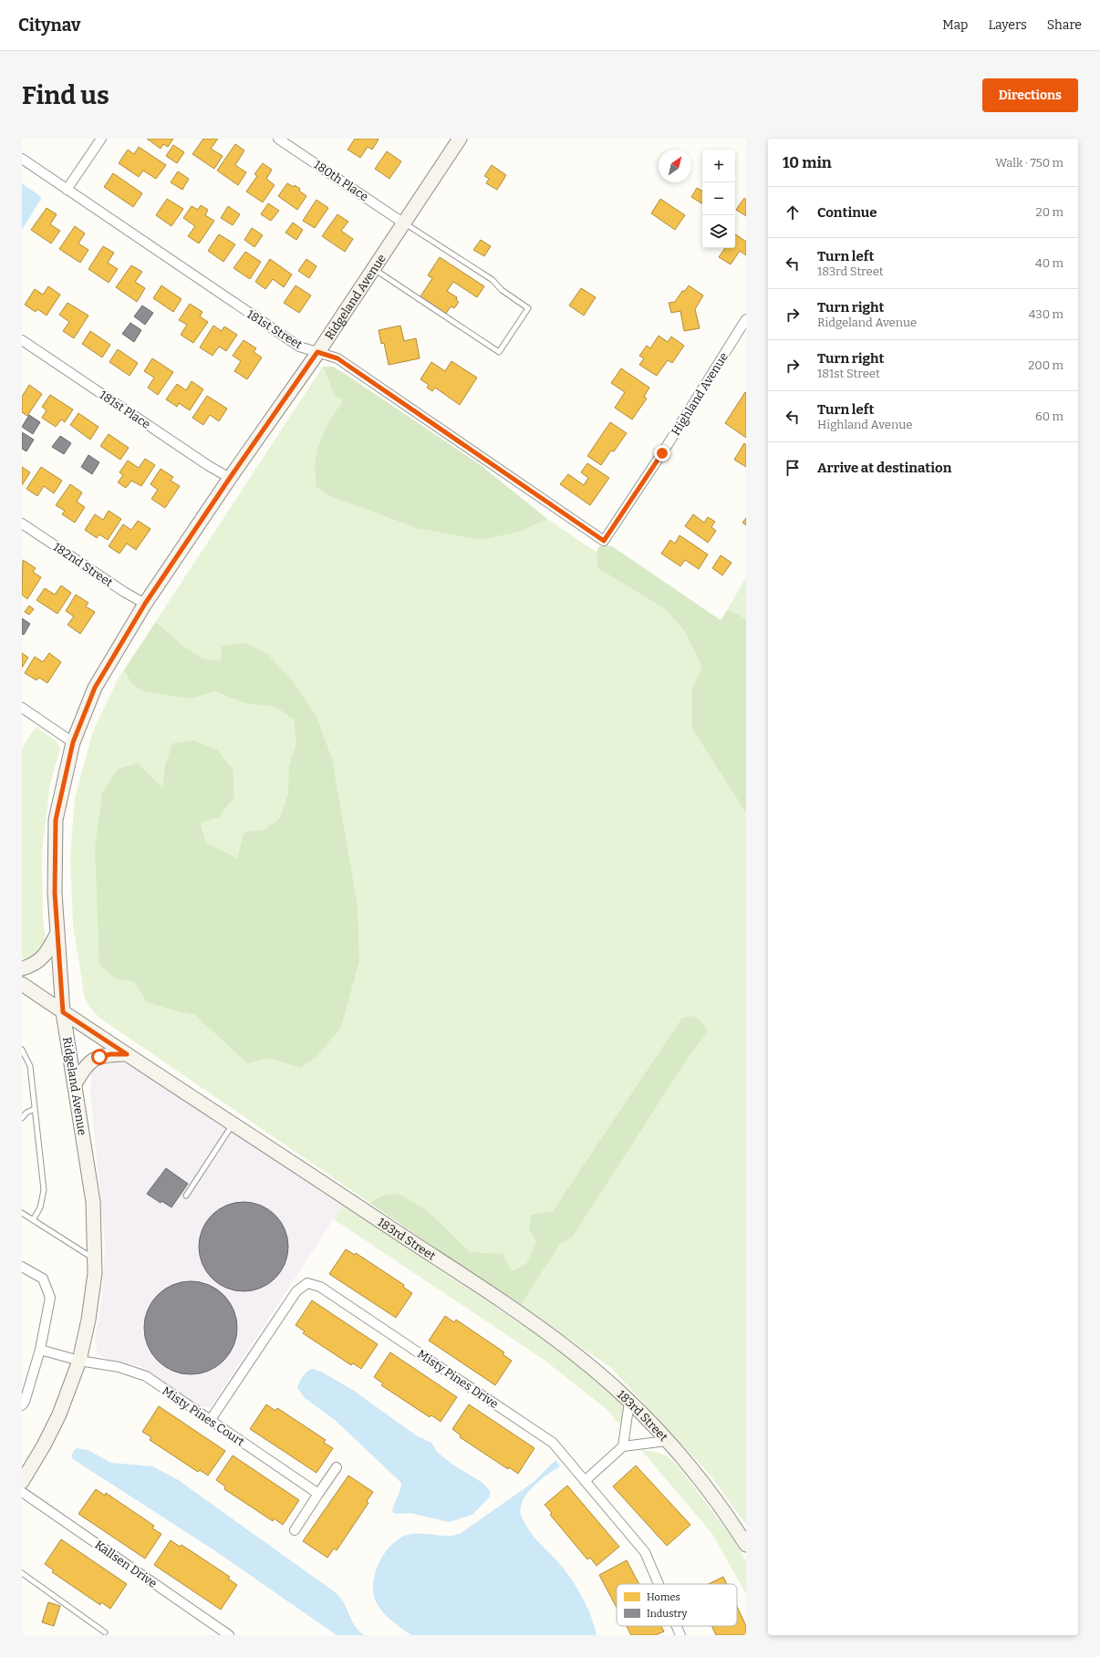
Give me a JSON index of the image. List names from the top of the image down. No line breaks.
{"streets":{"street":["180th Place","Ridgeland Avenue","181st Street","Highland Avenue","181st Place","182nd Street","183rd Street","Misty Pines Drive","Misty Pines Court","Kallsen Drive"]},"crossings":[["180th Place","Ridgeland Avenue"],["Ridgeland Avenue","181st Street"],["Ridgeland Avenue","181st Place"],["Ridgeland Avenue","182nd Street"],["Ridgeland Avenue","183rd Street"],["Ridgeland Avenue","Misty Pines Court"],["181st Street","Highland Avenue"],["Misty Pines Drive","Misty Pines Court"]],"legend":["Homes","Industry"],"north":"top right","page":{"header":"Citynav","nav":["Map","Layers","Share"],"buttons":"Directions","title":"Find us","heading":["10 min","Walk · 750 m"],"map_buttons":["+","−"],"list":[["Continue","20 m"],["Turn left","183rd Street","40 m"],["Turn right","Ridgeland Avenue","430 m"],["Turn right","181st Street","200 m"],["Turn left","Highland Avenue","60 m"],"Arrive at destination"]}}
